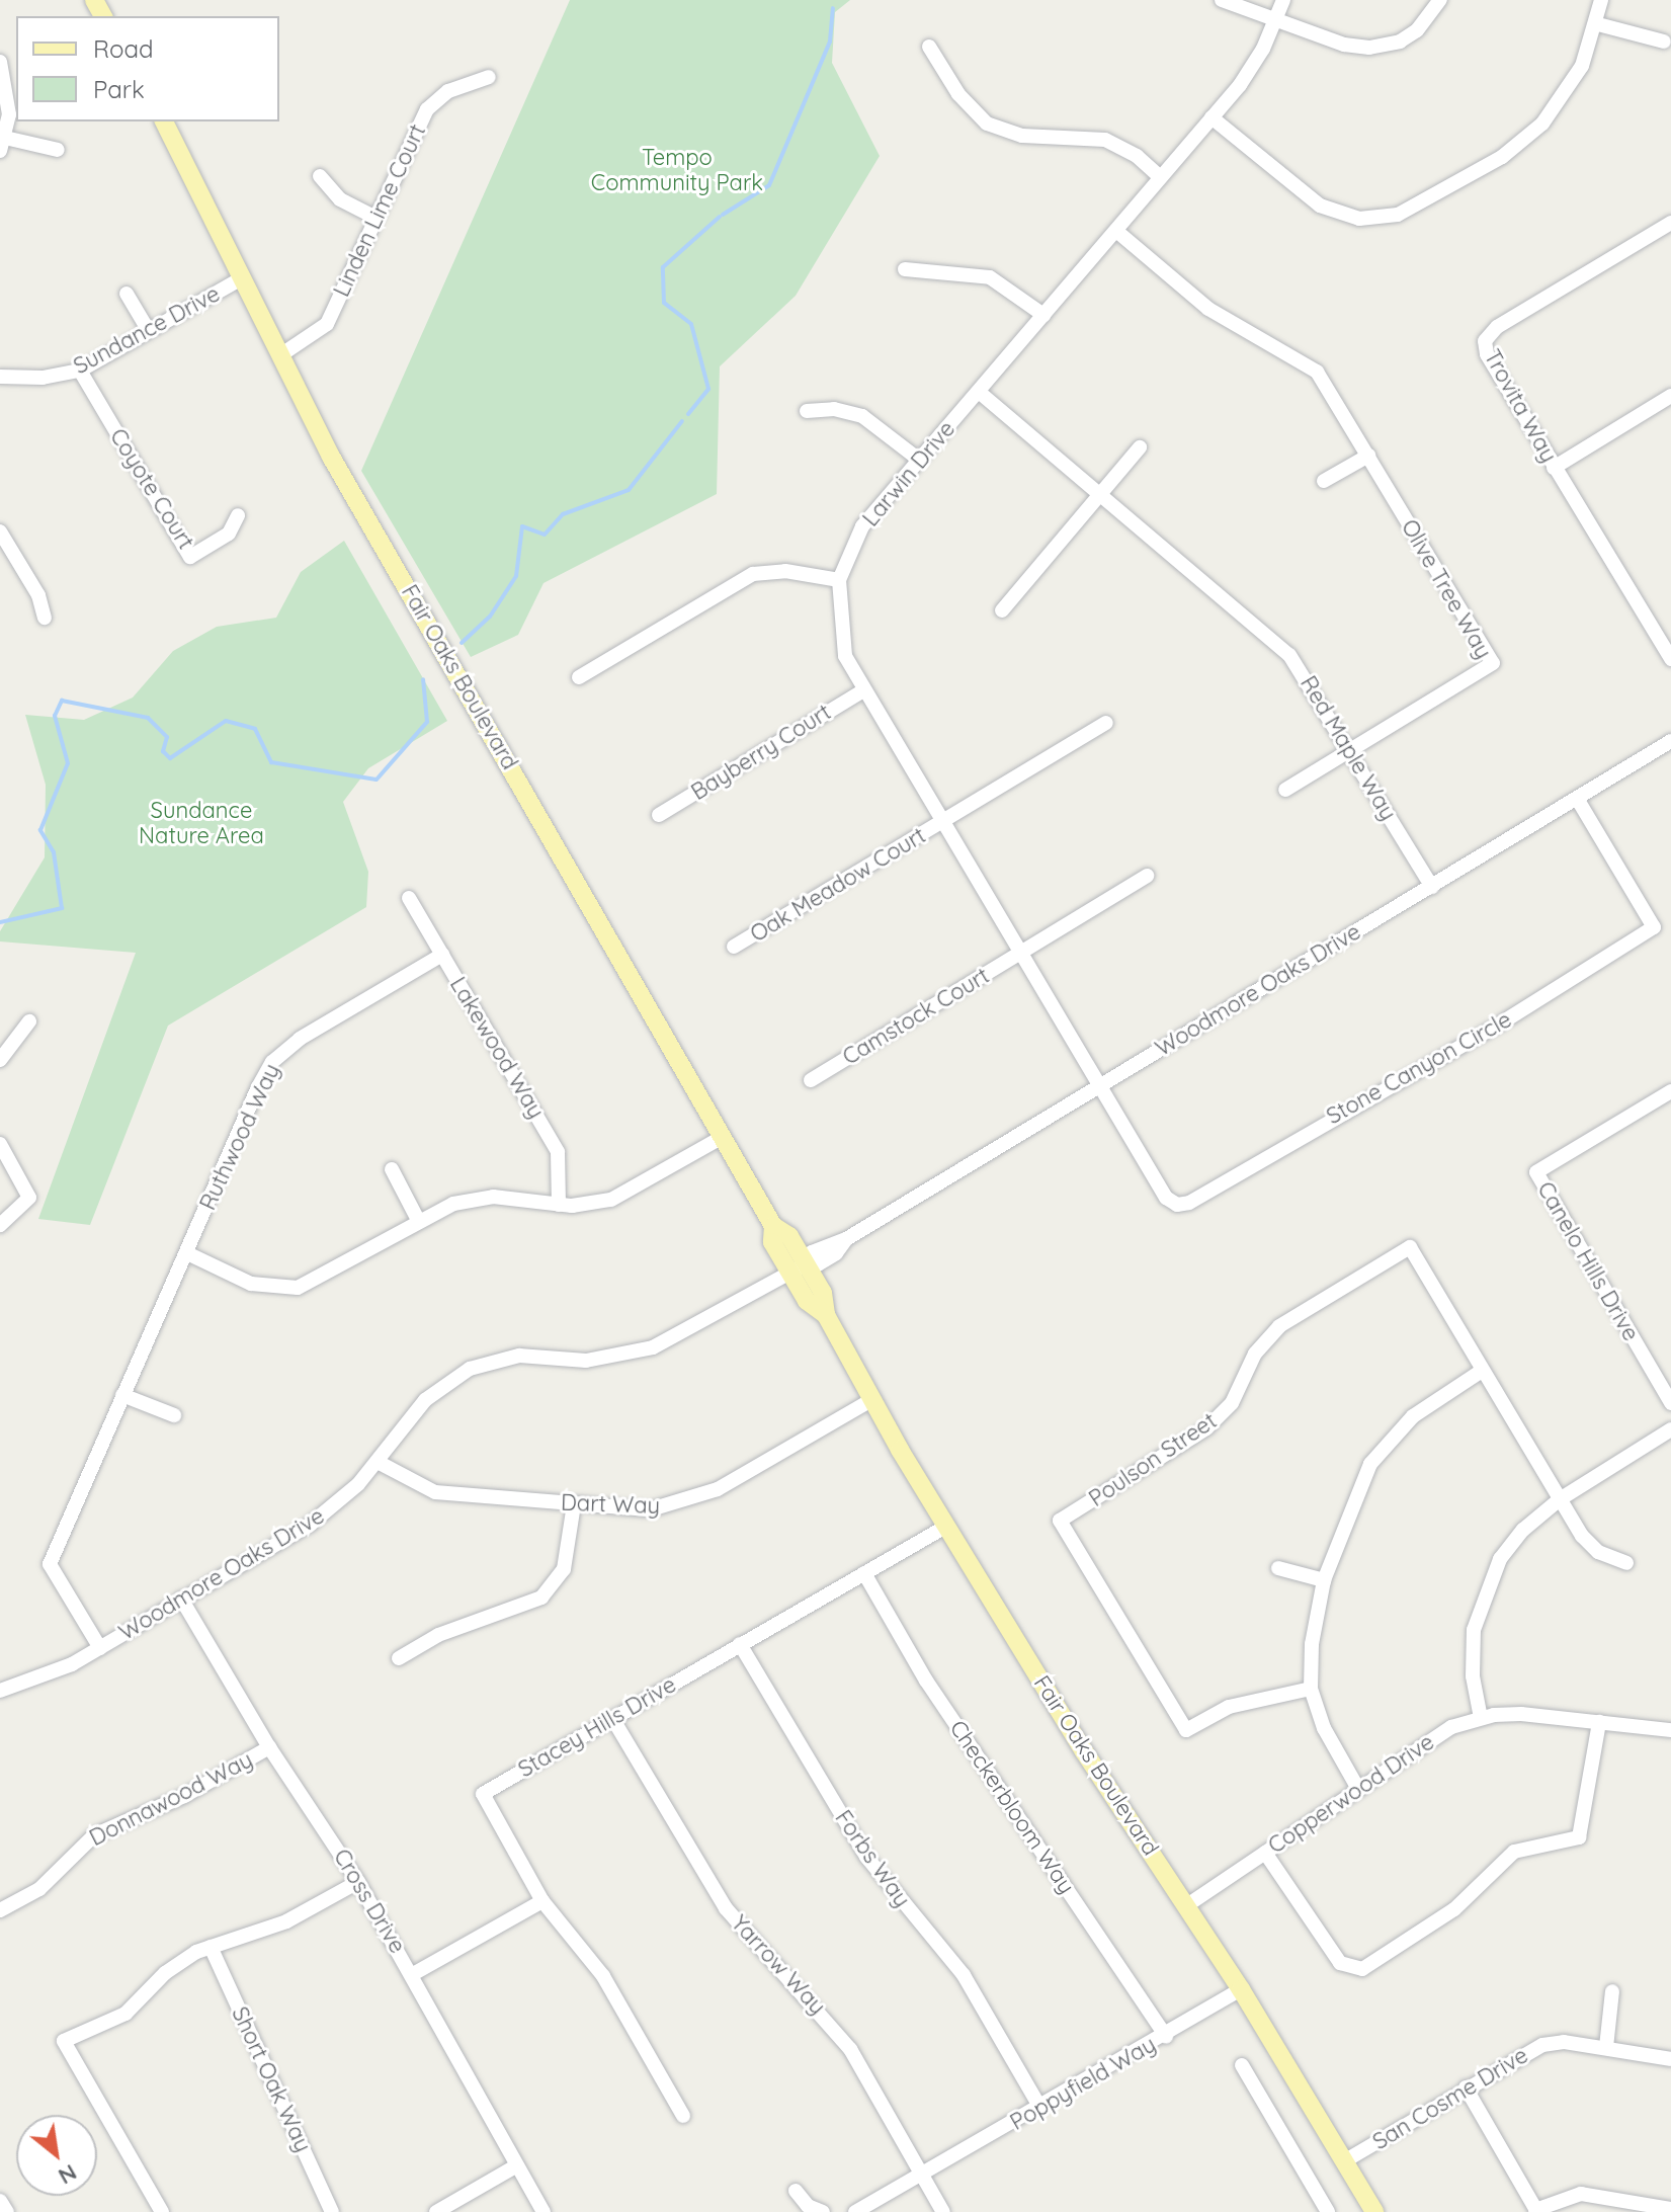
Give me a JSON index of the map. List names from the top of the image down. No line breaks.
{"streets":{"main road":["Fair Oaks Boulevard"],"street":["Linden Lime Court","Sundance Drive","Trovita Way","Larwin Drive","Coyote Court","Olive Tree Way","Red Maple Way","Bayberry Court","Oak Meadow Court","Woodmore Oaks Drive","Camstock Court","Lakewood Way","Stone Canyon Circle","Ruthwood Way","Canelo Hills Drive","Poulson Street","Dart Way","Stacey Hills Drive","Copperwood Drive","Donnawood Way","Checkerbloom Way","Forbs Way","Cross Drive","Yarrow Way","Short Oak Way","Poppyfield Way","San Cosme Drive"]},"crossings":[["Linden Lime Court","Fair Oaks Boulevard"],["Sundance Drive","Coyote Court"],["Sundance Drive","Fair Oaks Boulevard"],["Larwin Drive","Olive Tree Way"],["Larwin Drive","Red Maple Way"],["Larwin Drive","Bayberry Court"],["Larwin Drive","Oak Meadow Court"],["Larwin Drive","Woodmore Oaks Drive"],["Larwin Drive","Camstock Court"],["Larwin Drive","Stone Canyon Circle"],["Olive Tree Way","Red Maple Way"],["Fair Oaks Boulevard","Woodmore Oaks Drive"],["Fair Oaks Boulevard","Dart Way"],["Fair Oaks Boulevard","Stacey Hills Drive"],["Fair Oaks Boulevard","Copperwood Drive"],["Fair Oaks Boulevard","Poppyfield Way"],["Fair Oaks Boulevard","San Cosme Drive"],["Red Maple Way","Woodmore Oaks Drive"],["Woodmore Oaks Drive","Stone Canyon Circle"],["Woodmore Oaks Drive","Ruthwood Way"],["Woodmore Oaks Drive","Dart Way"],["Woodmore Oaks Drive","Cross Drive"],["Lakewood Way","Ruthwood Way"],["Stacey Hills Drive","Checkerbloom Way"],["Stacey Hills Drive","Forbs Way"],["Stacey Hills Drive","Yarrow Way"],["Donnawood Way","Cross Drive"],["Checkerbloom Way","Poppyfield Way"],["Forbs Way","Poppyfield Way"],["Yarrow Way","Poppyfield Way"]],"parks":["Tempo Community Park","Sundance Nature Area"],"legend":["Road","Park"],"north":"bottom right"}
